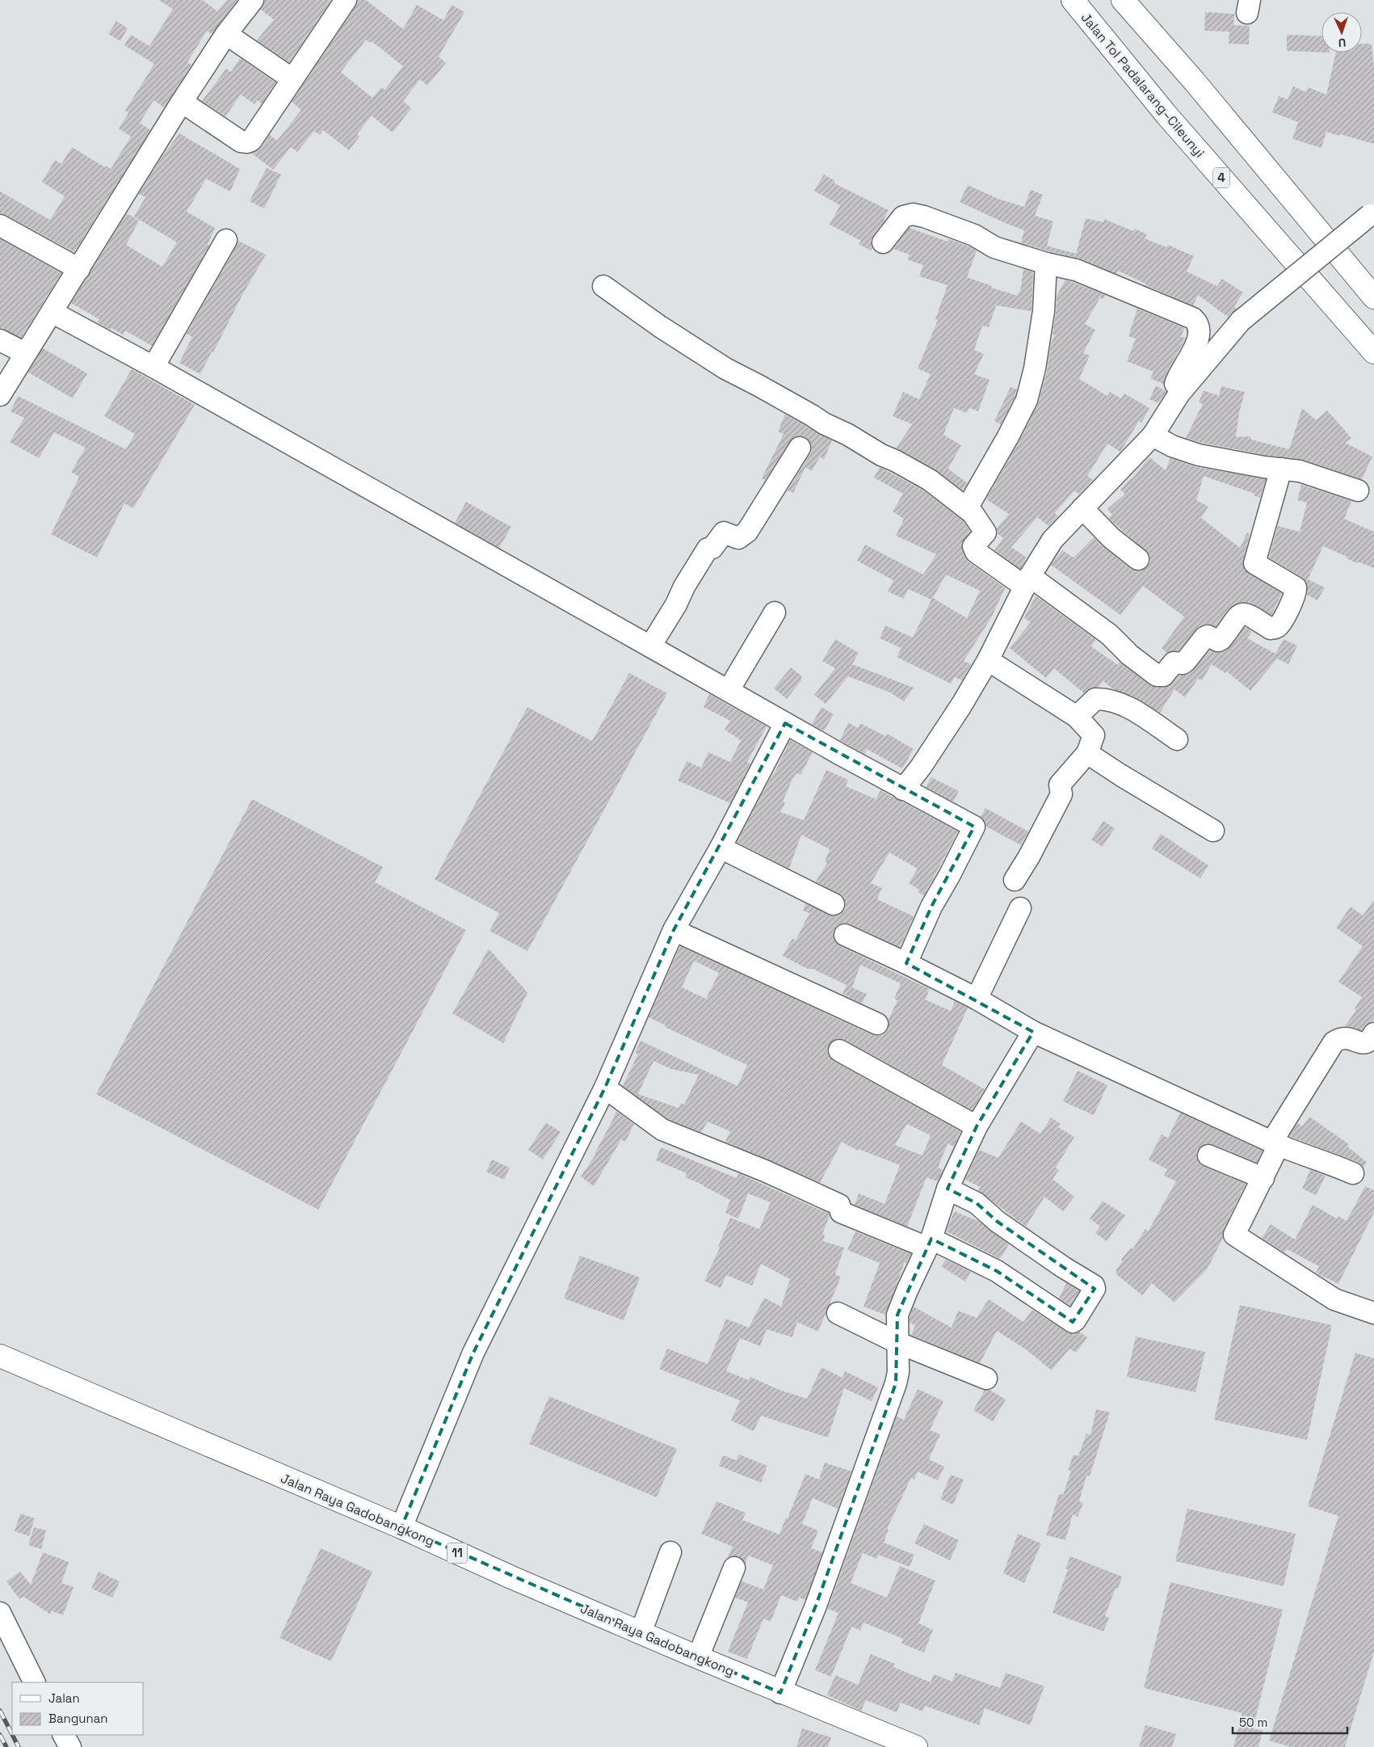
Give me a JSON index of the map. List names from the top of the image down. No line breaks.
{"streets":{"highway":["Jalan Tol Padalarang–Cileunyi","4","Jalan Raya Gadobangkong","11"]},"legend":["Jalan","Bangunan"],"scale_bar":"50 m","north":"bottom"}
